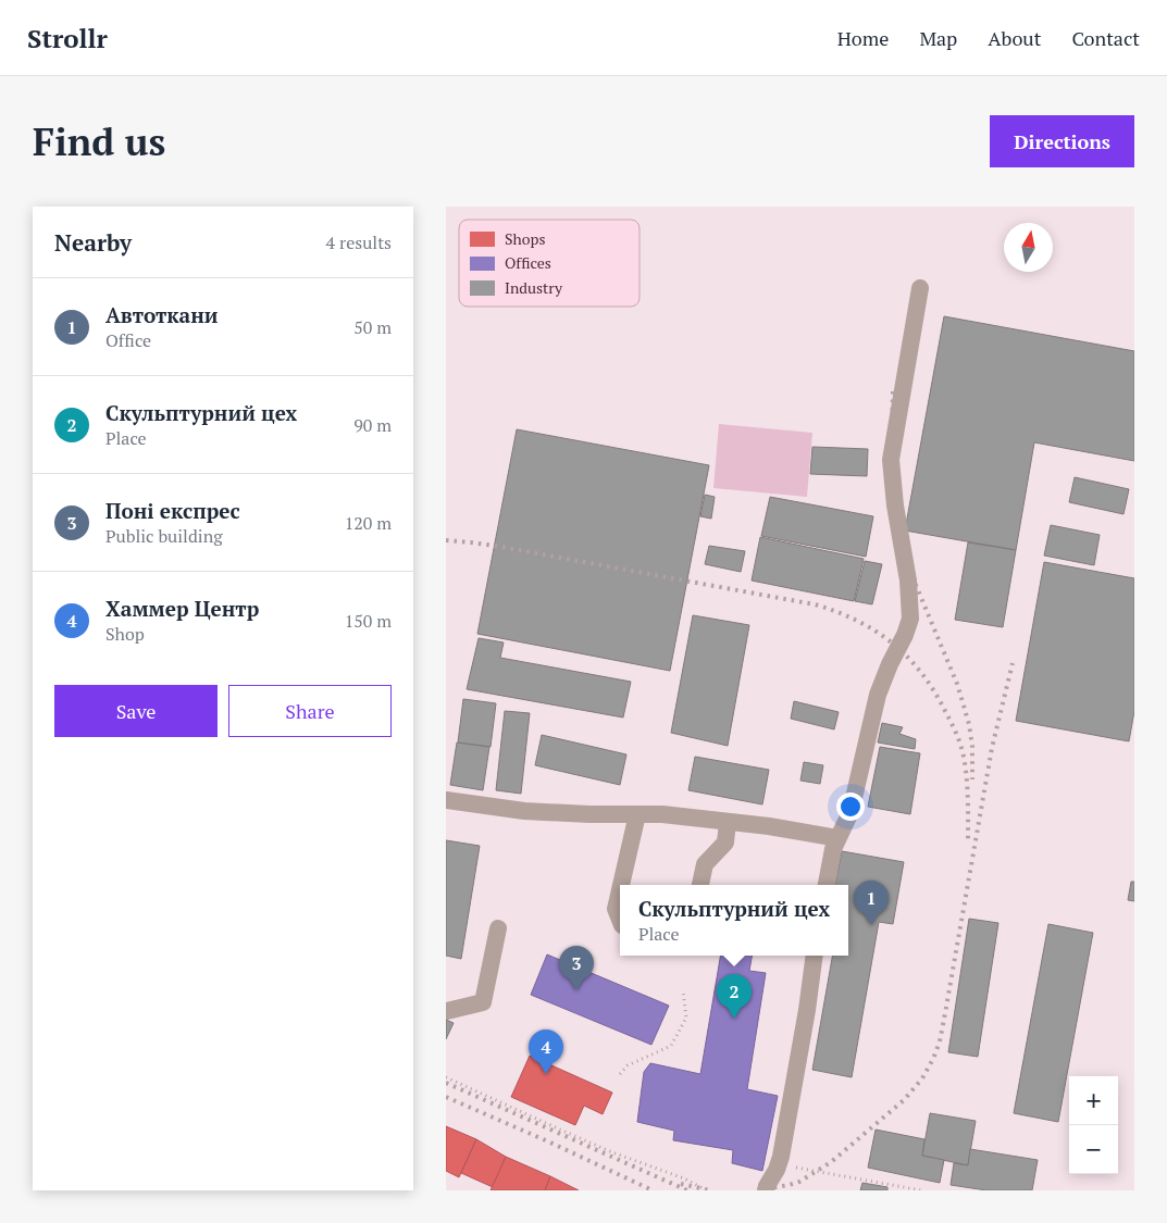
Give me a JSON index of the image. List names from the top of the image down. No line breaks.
{"legend":["Shops","Offices","Industry"],"north":"top","page":{"header":"Strollr","nav":["Home","Map","About","Contact"],"buttons":["Directions",["Save","Share"]],"title":"Find us","heading":["Nearby","4 results"],"list":[{"mark":"1","name":"Автоткани","note":"Office","value":"50 m"},{"mark":"2","name":"Скульптурний цех","note":"Place","value":"90 m"},{"mark":"3","name":"Поні експрес","note":"Public building","value":"120 m"},{"mark":"4","name":"Хаммер Центр","note":"Shop","value":"150 m"}],"pins":["1","3","2","4"],"popup":["Скульптурний цех","Place"],"map_buttons":["+","−"]}}
